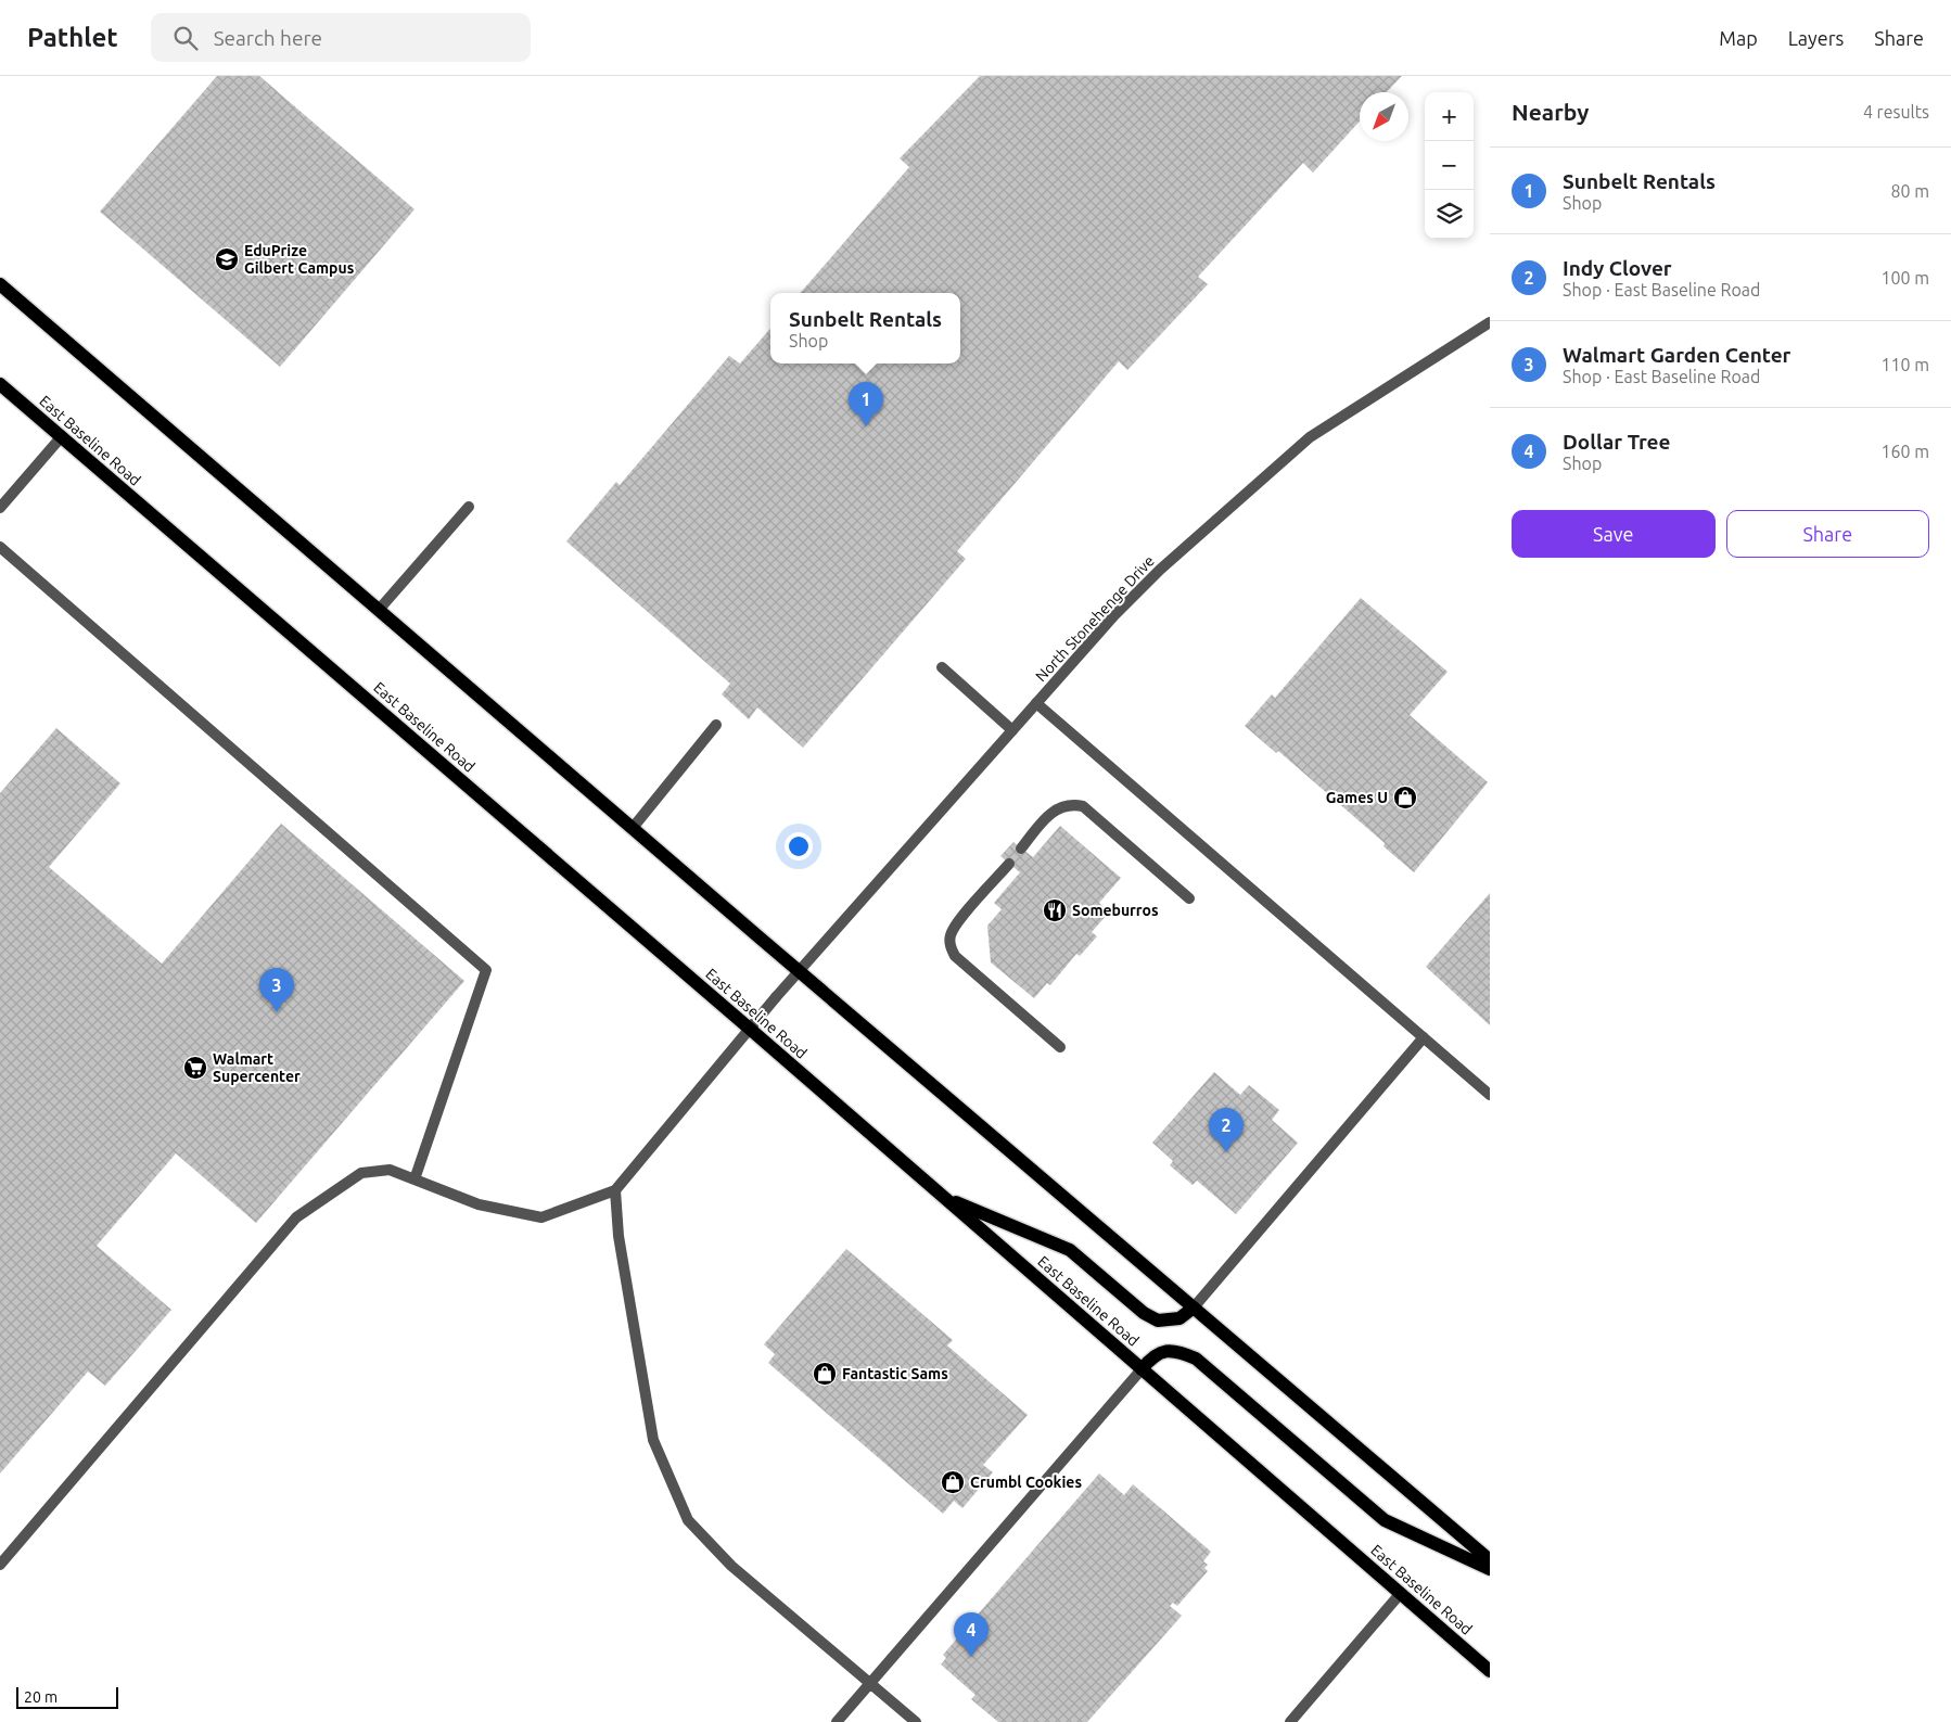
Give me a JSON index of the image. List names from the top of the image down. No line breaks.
{"streets":{"main road":["East Baseline Road"],"street":["North Stonehenge Drive"]},"crossings":[["East Baseline Road","North Stonehenge Drive"]],"places":{"school or university":["EduPrize Gilbert Campus"],"shop":["Games U","Fantastic Sams","Crumbl Cookies"],"restaurant":["Someburros"],"supermarket":["Walmart Supercenter"]},"scale_bar":"20 m","north":"bottom left","page":{"header":"Pathlet","search":"Search here","nav":["Map","Layers","Share"],"heading":["Nearby","4 results"],"map_buttons":["+","−"],"list":[{"mark":"1","name":"Sunbelt Rentals","note":"Shop","value":"80 m"},{"mark":"2","name":"Indy Clover","note":"Shop · East Baseline Road","value":"100 m"},{"mark":"3","name":"Walmart Garden Center","note":"Shop · East Baseline Road","value":"110 m"},{"mark":"4","name":"Dollar Tree","note":"Shop","value":"160 m"}],"popup":["Sunbelt Rentals","Shop"],"pins":["1","3","2","4"],"buttons":["Save","Share"],"scale":"20 m"}}
